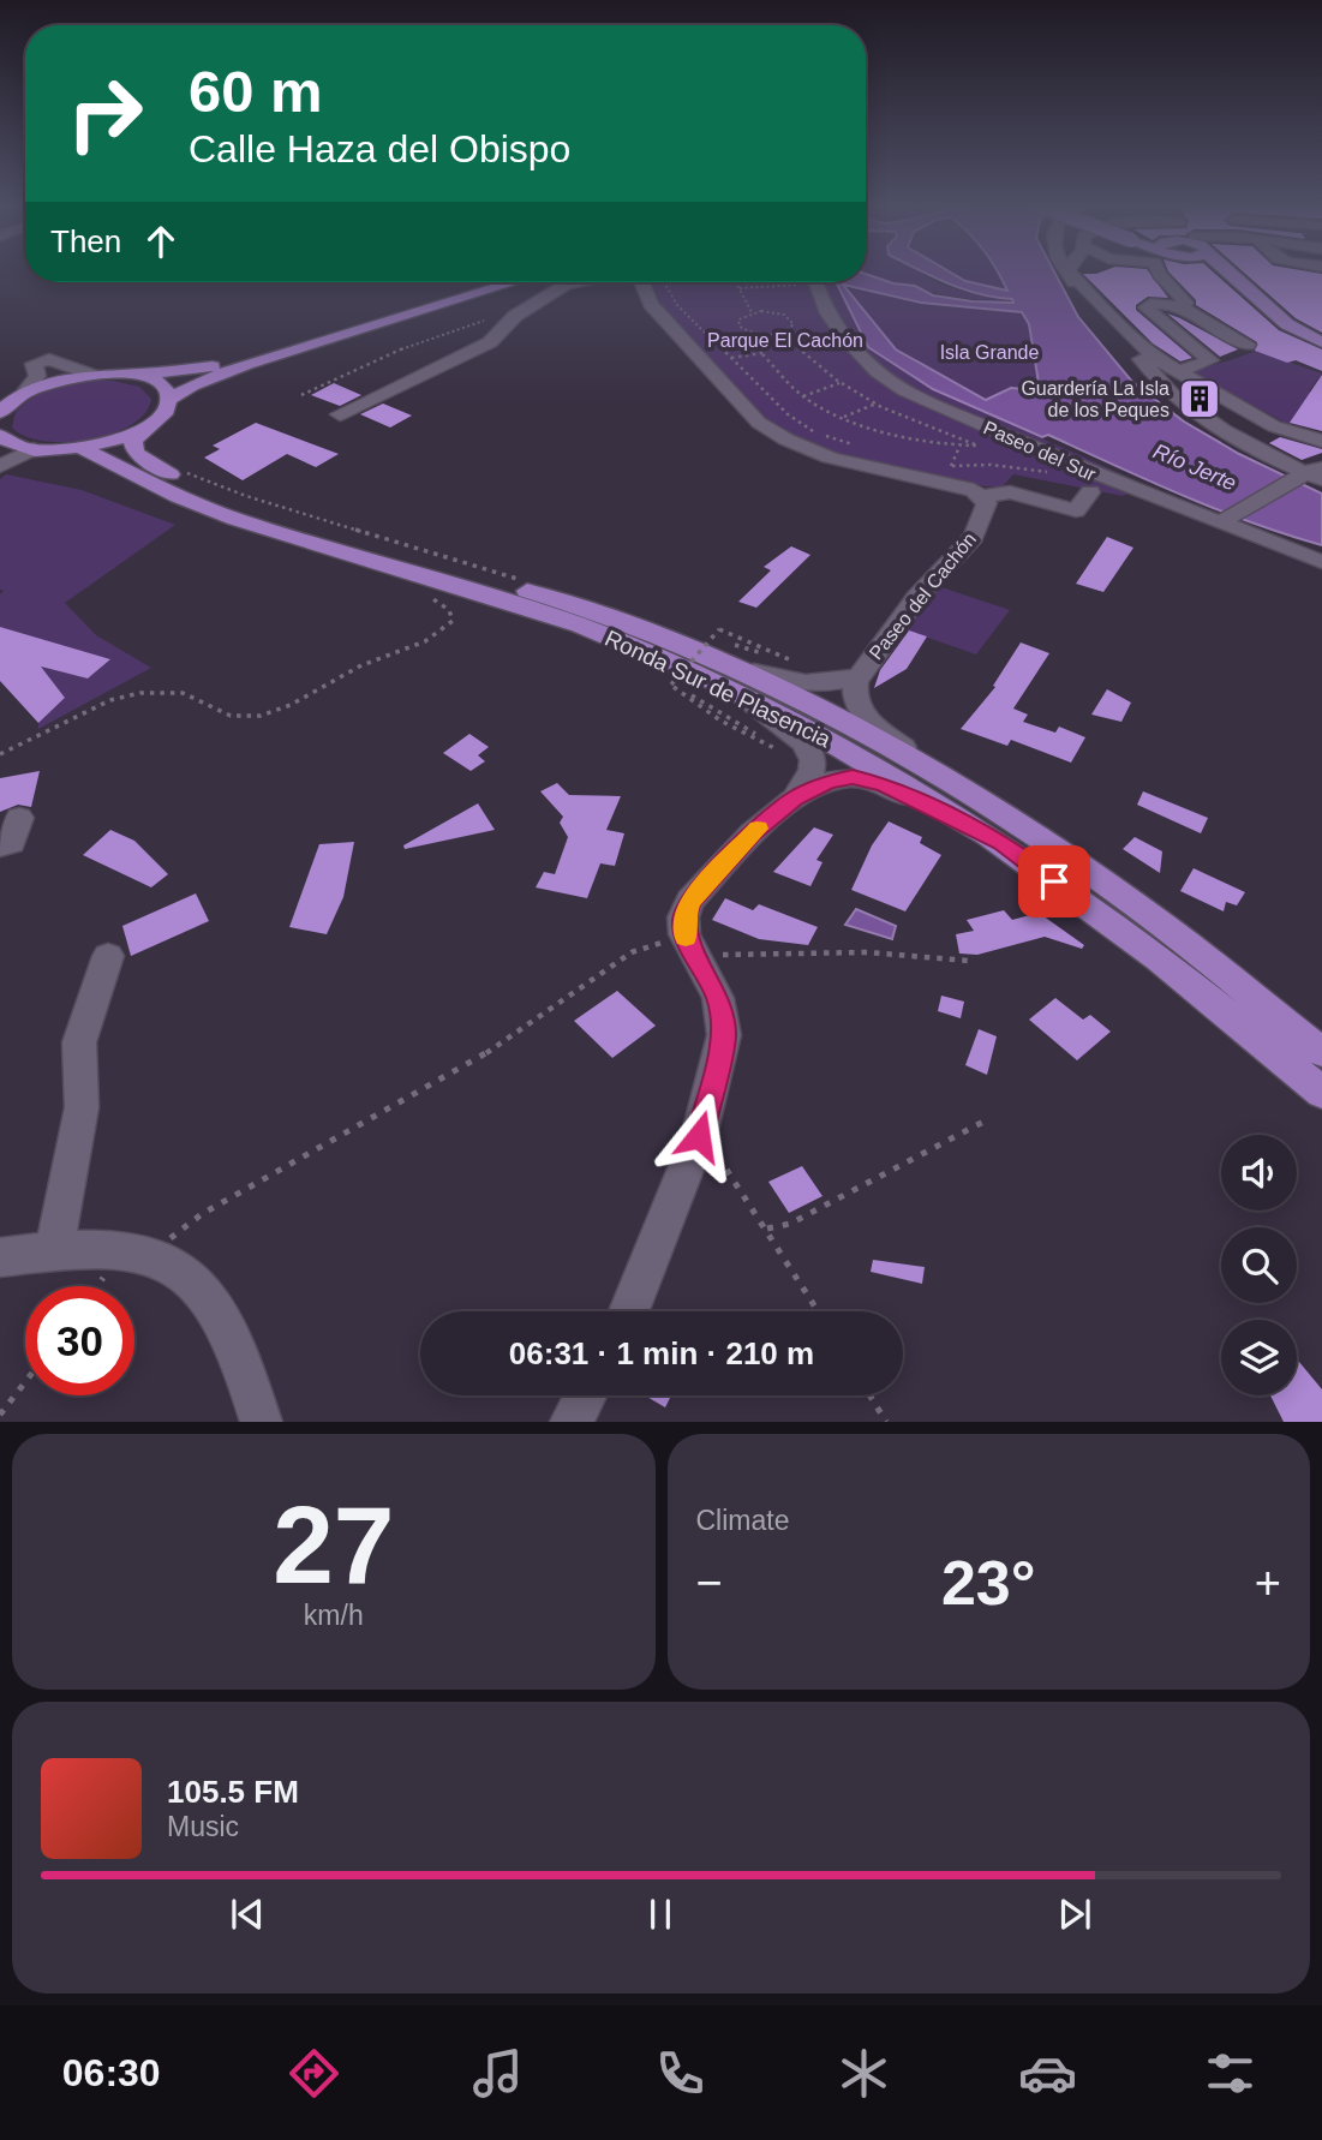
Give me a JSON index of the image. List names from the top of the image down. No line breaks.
{"streets":{"main road":["Ronda Sur de Plasencia"],"street":["Paseo del Sur","Paseo del Cachón"]},"water":["Río Jerte"],"parks":["Parque El Cachón","Isla Grande"],"places":{"building":["Guardería La Isla de los Peques"]},"page":{"turn":["60 m","Calle Haza del Obispo"],"then":"Then","limit":"30","trip":"06:31 · 1 min · 210 m","tile":[["27","km/h"],"Climate"],"heat":["−","23°","+"],"song":["105.5 FM","Music"],"tabs":"06:30"}}
